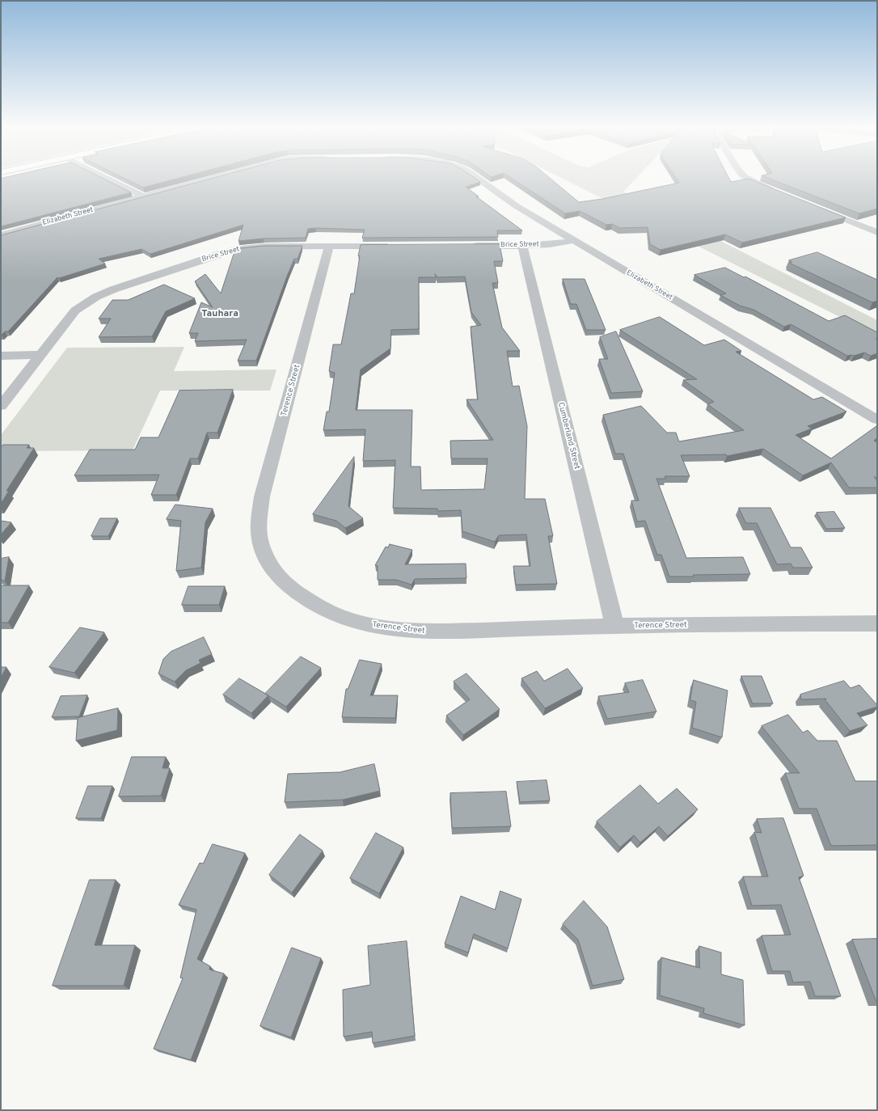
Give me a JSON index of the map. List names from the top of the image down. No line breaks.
{"streets":{"street":["Elizabeth Street","Brice Street","Terence Street","Cumberland Street"]},"crossings":[["Elizabeth Street","Brice Street"],["Brice Street","Terence Street"],["Brice Street","Cumberland Street"],["Terence Street","Cumberland Street"]],"districts":["Tauhara"]}
